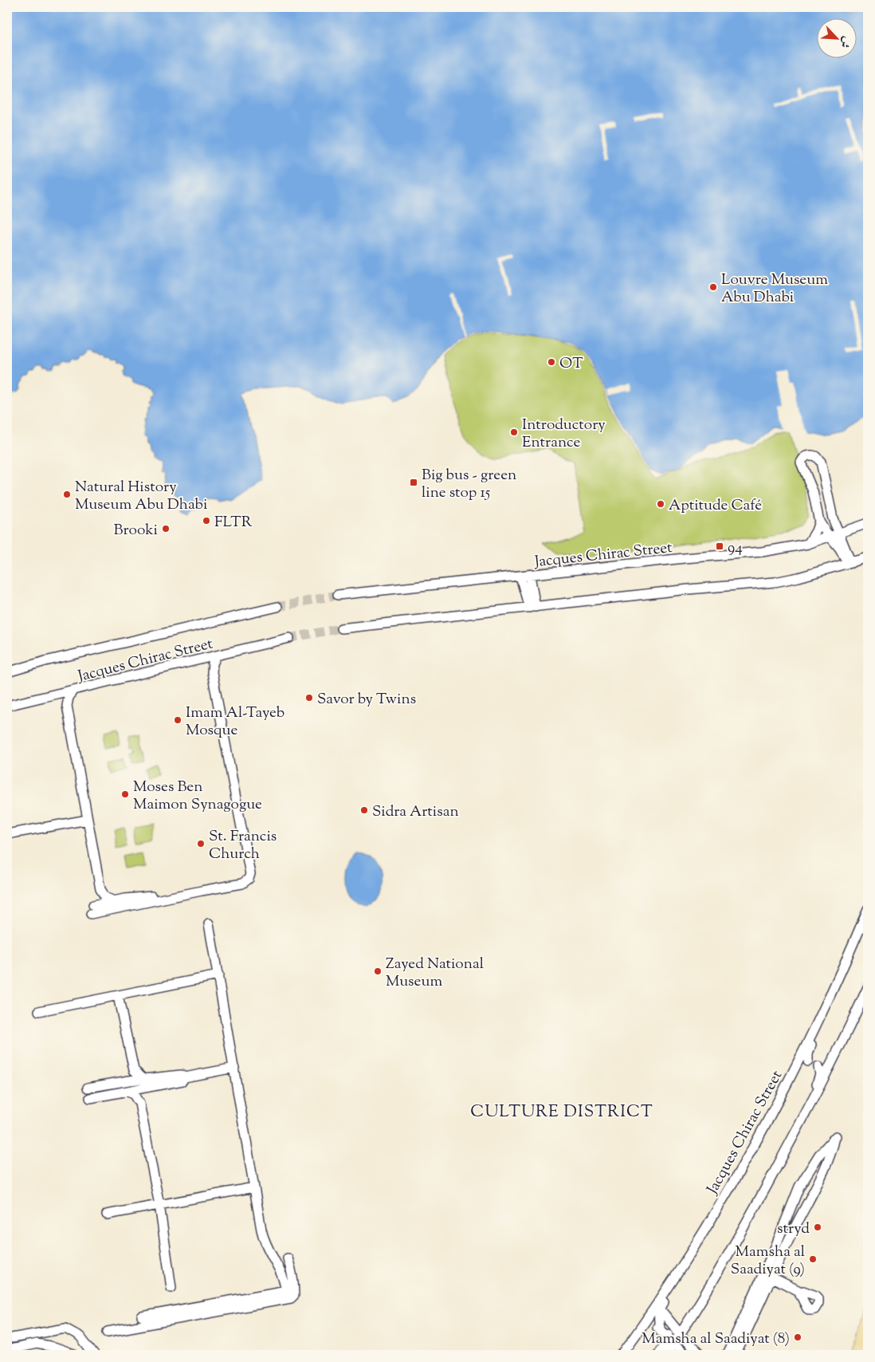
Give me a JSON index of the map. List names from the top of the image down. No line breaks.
{"streets":{"street":["Jacques Chirac Street"]},"districts":["CULTURE DISTRICT"],"places":{"other":["Louvre Museum Abu Dhabi","OT","Introductory Entrance","Natural History Museum Abu Dhabi","Aptitude Café","FLTR","Brooki","Savor by Twins","Imam Al-Tayeb Mosque","Moses Ben Maimon Synagogue","Sidra Artisan","St. Francis Church","Zayed National Museum","stryd","Mamsha al Saadiyat (9)","Mamsha al Saadiyat (8)"],"transit":["Big bus - green line stop 15","94"]},"north":"bottom right"}
